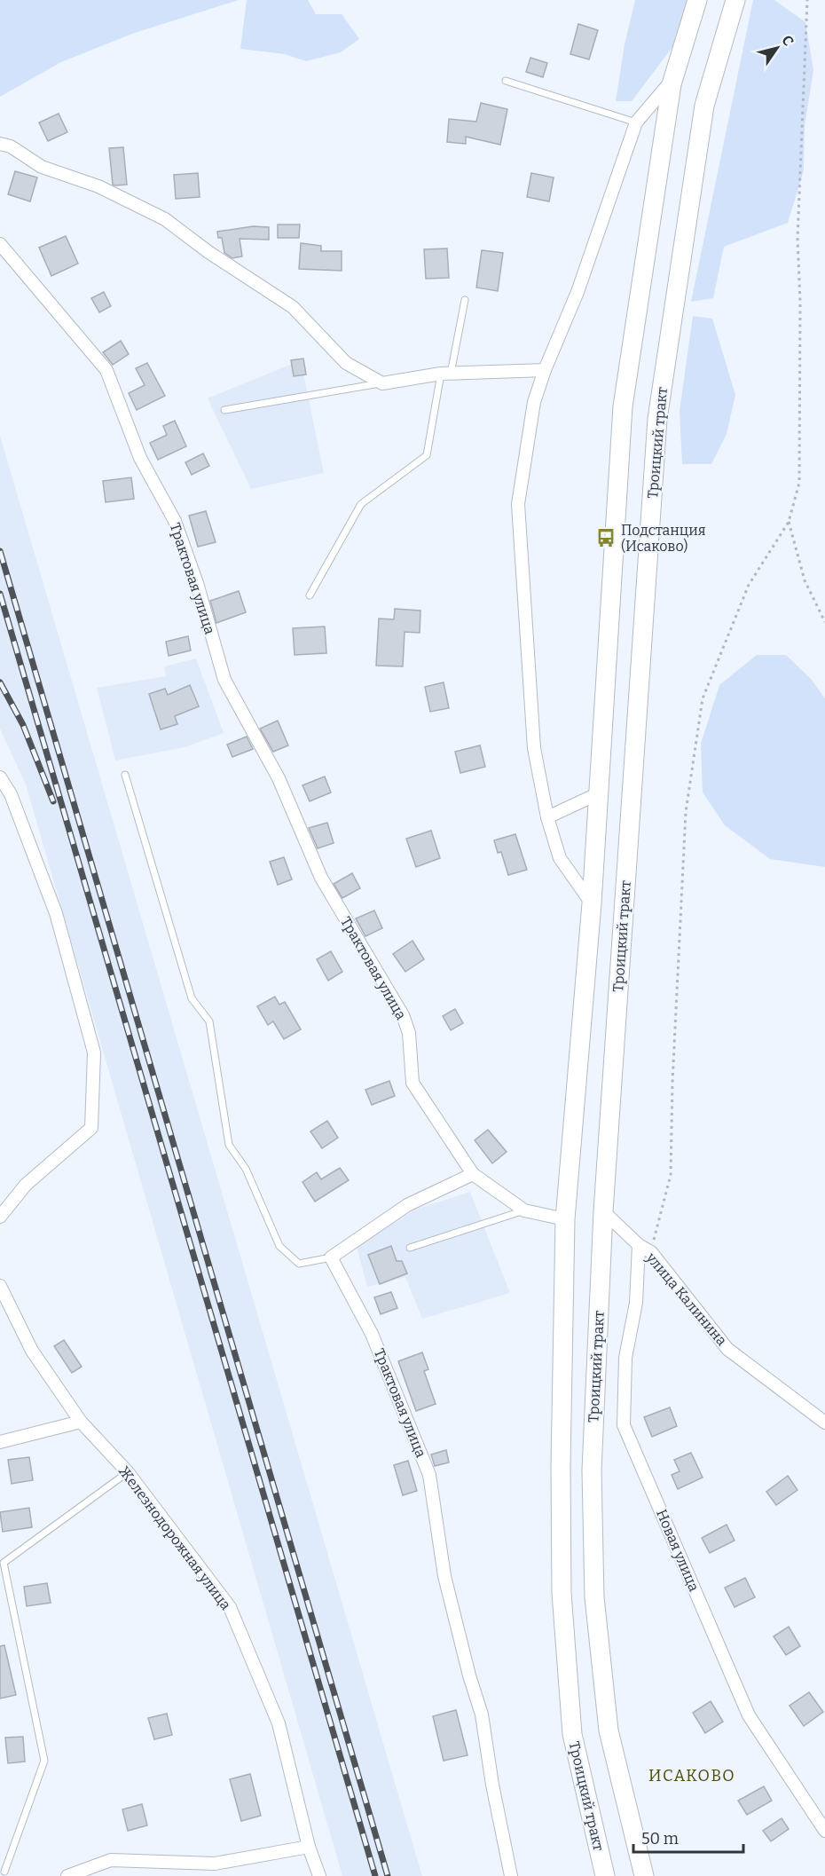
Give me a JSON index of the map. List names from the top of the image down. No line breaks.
{"streets":{"main road":["Троицкий тракт"],"street":["Трактовая улица","улица Калинина","Железнодорожная улица","Новая улица"]},"crossings":[["Троицкий тракт","улица Калинина"],["улица Калинина","Новая улица"]],"districts":["ИСАКОВО"],"places":{"bus stop":["Подстанция (Исаково)"]},"scale_bar":"50 m","north":"top right"}
